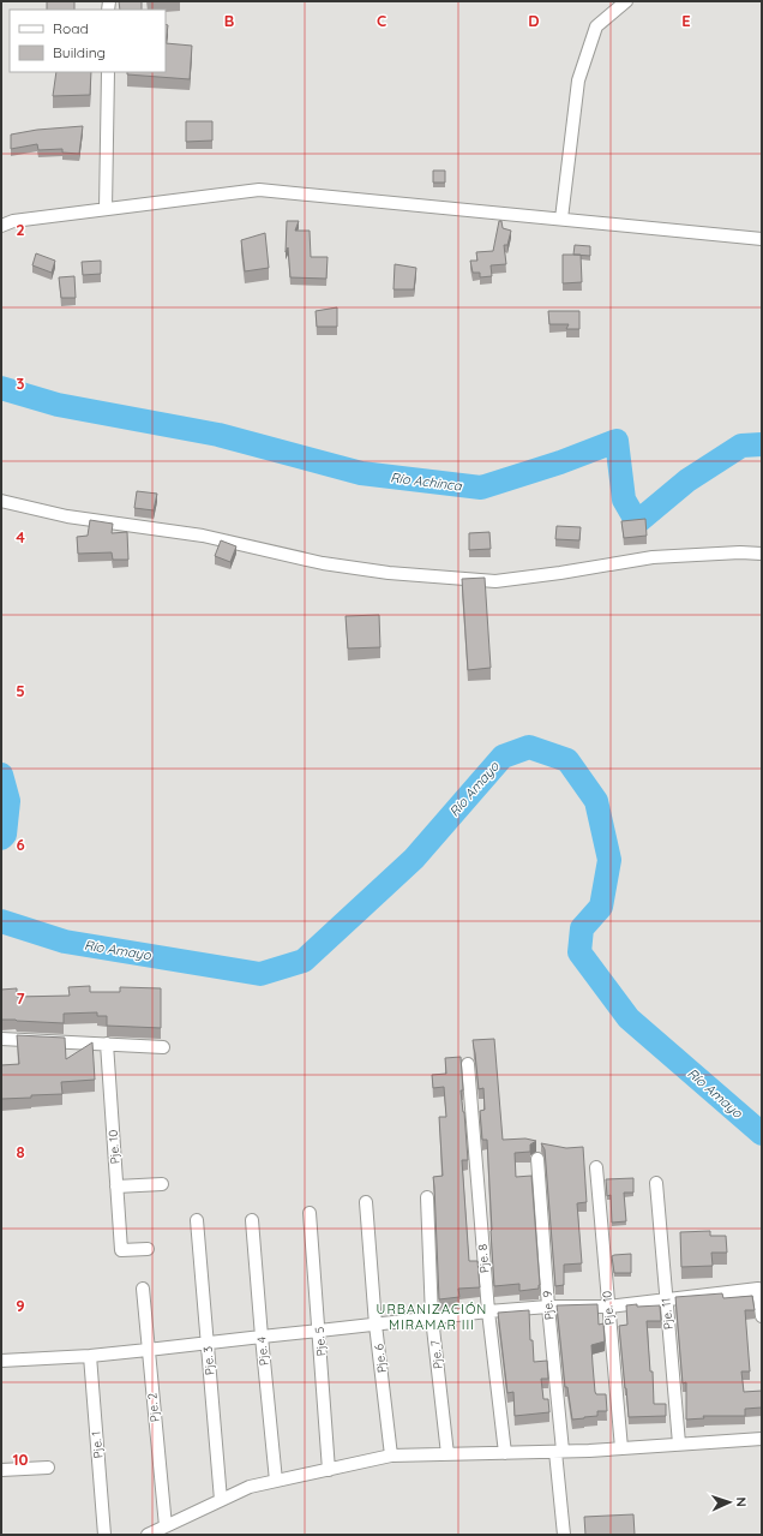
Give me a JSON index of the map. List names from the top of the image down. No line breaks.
{"streets":{"street":["Pje. 10","Pje. 8","Pje. 9","Pje. 11","Pje. 5","Pje. 4","Pje. 7","Pje. 6","Pje. 3","Pje. 2","Pje. 1"]},"districts":["URBANIZACIÓN MIRAMAR III"],"water":["Río Achinca","Río Amayo"],"legend":["Road","Building"],"north":"right","grid":{"columns":["B","C","D","E"],"rows":["2","3","4","5","6","7","8","9","10"]}}
